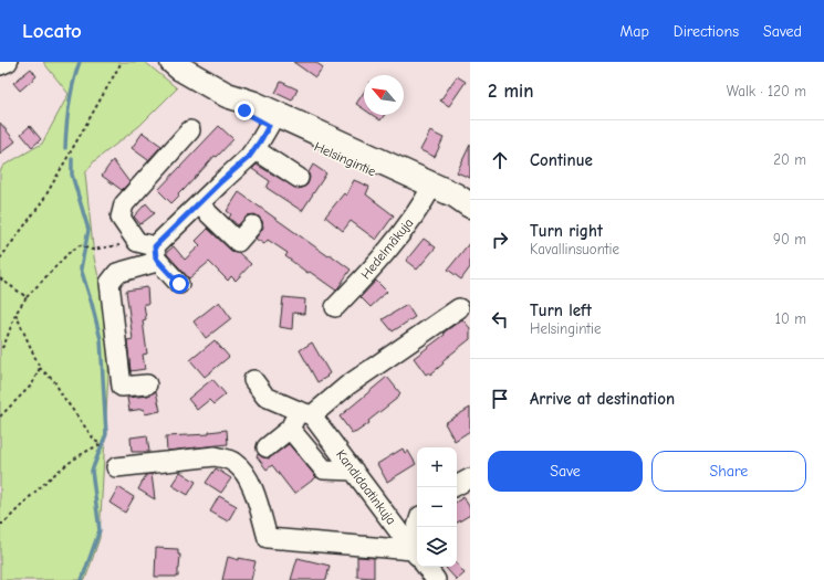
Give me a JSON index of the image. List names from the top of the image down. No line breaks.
{"streets":{"main road":["Helsingintie"],"street":["Hedelmäkuja","Kandidaatinkuja"]},"crossings":[["Helsingintie","Hedelmäkuja"]],"north":"top left","page":{"header":"Locato","nav":["Map","Directions","Saved"],"heading":["2 min","Walk · 120 m"],"list":[["Continue","20 m"],["Turn right","Kavallinsuontie","90 m"],["Turn left","Helsingintie","10 m"],"Arrive at destination"],"buttons":["Save","Share"],"map_buttons":["+","−"]}}
